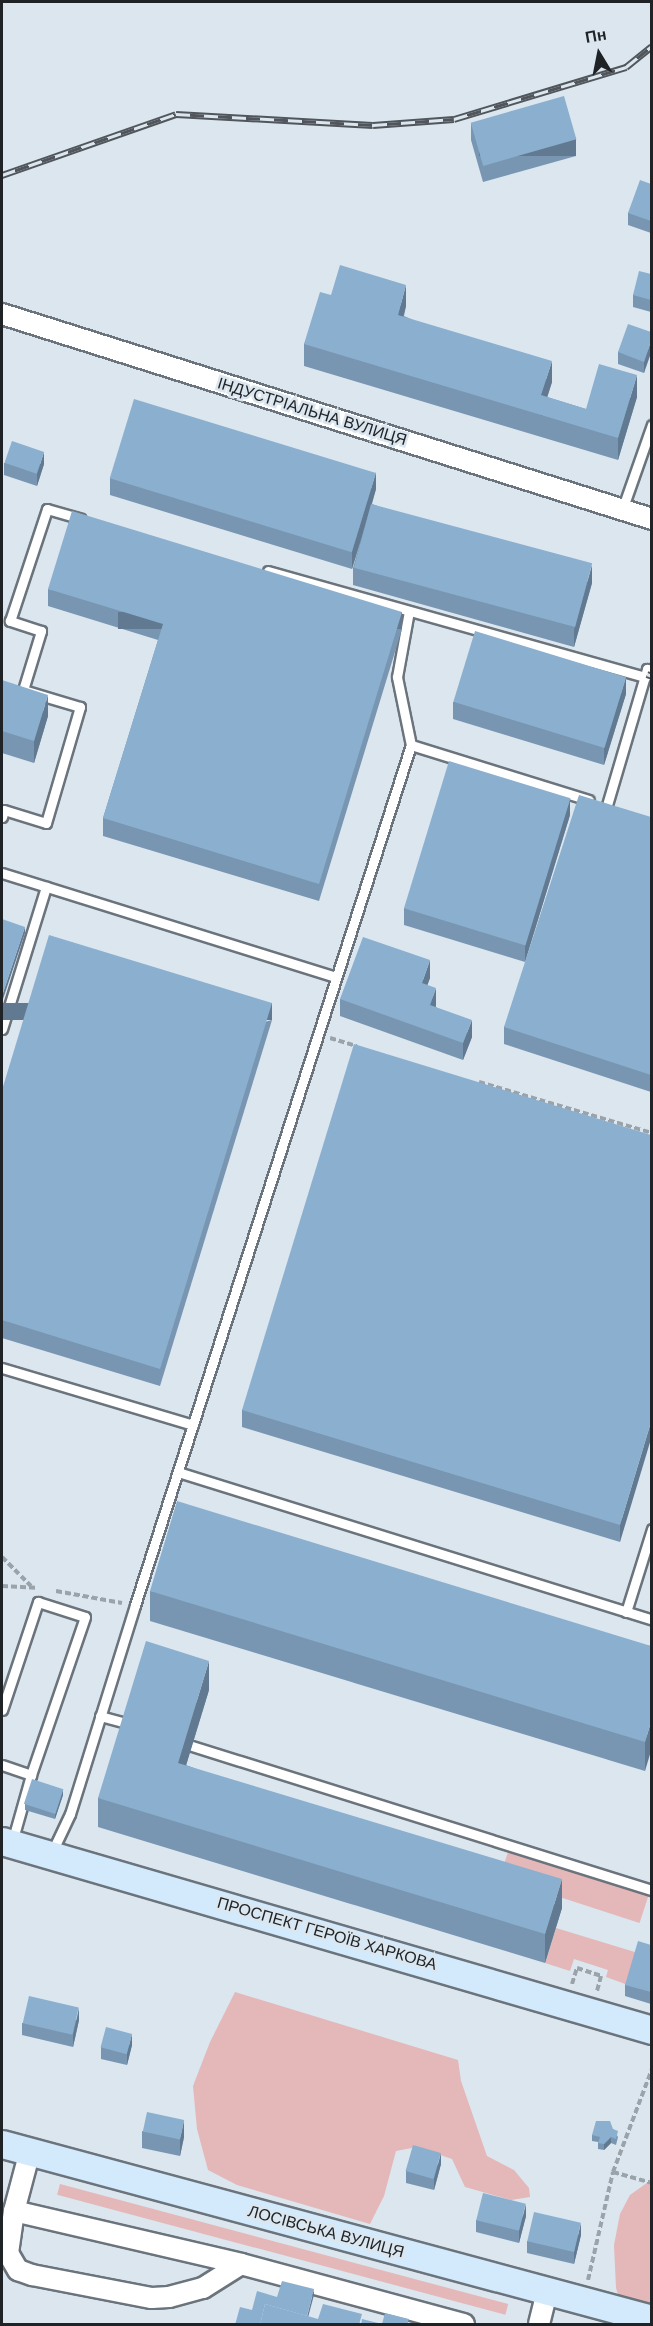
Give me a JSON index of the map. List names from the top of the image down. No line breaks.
{"streets":{"main road":["ПРОСПЕКТ ГЕРОЇВ ХАРКОВА","ЛОСІВСЬКА ВУЛИЦЯ"],"street":["ІНДУСТРІАЛЬНА ВУЛИЦЯ"]},"north":"top"}
